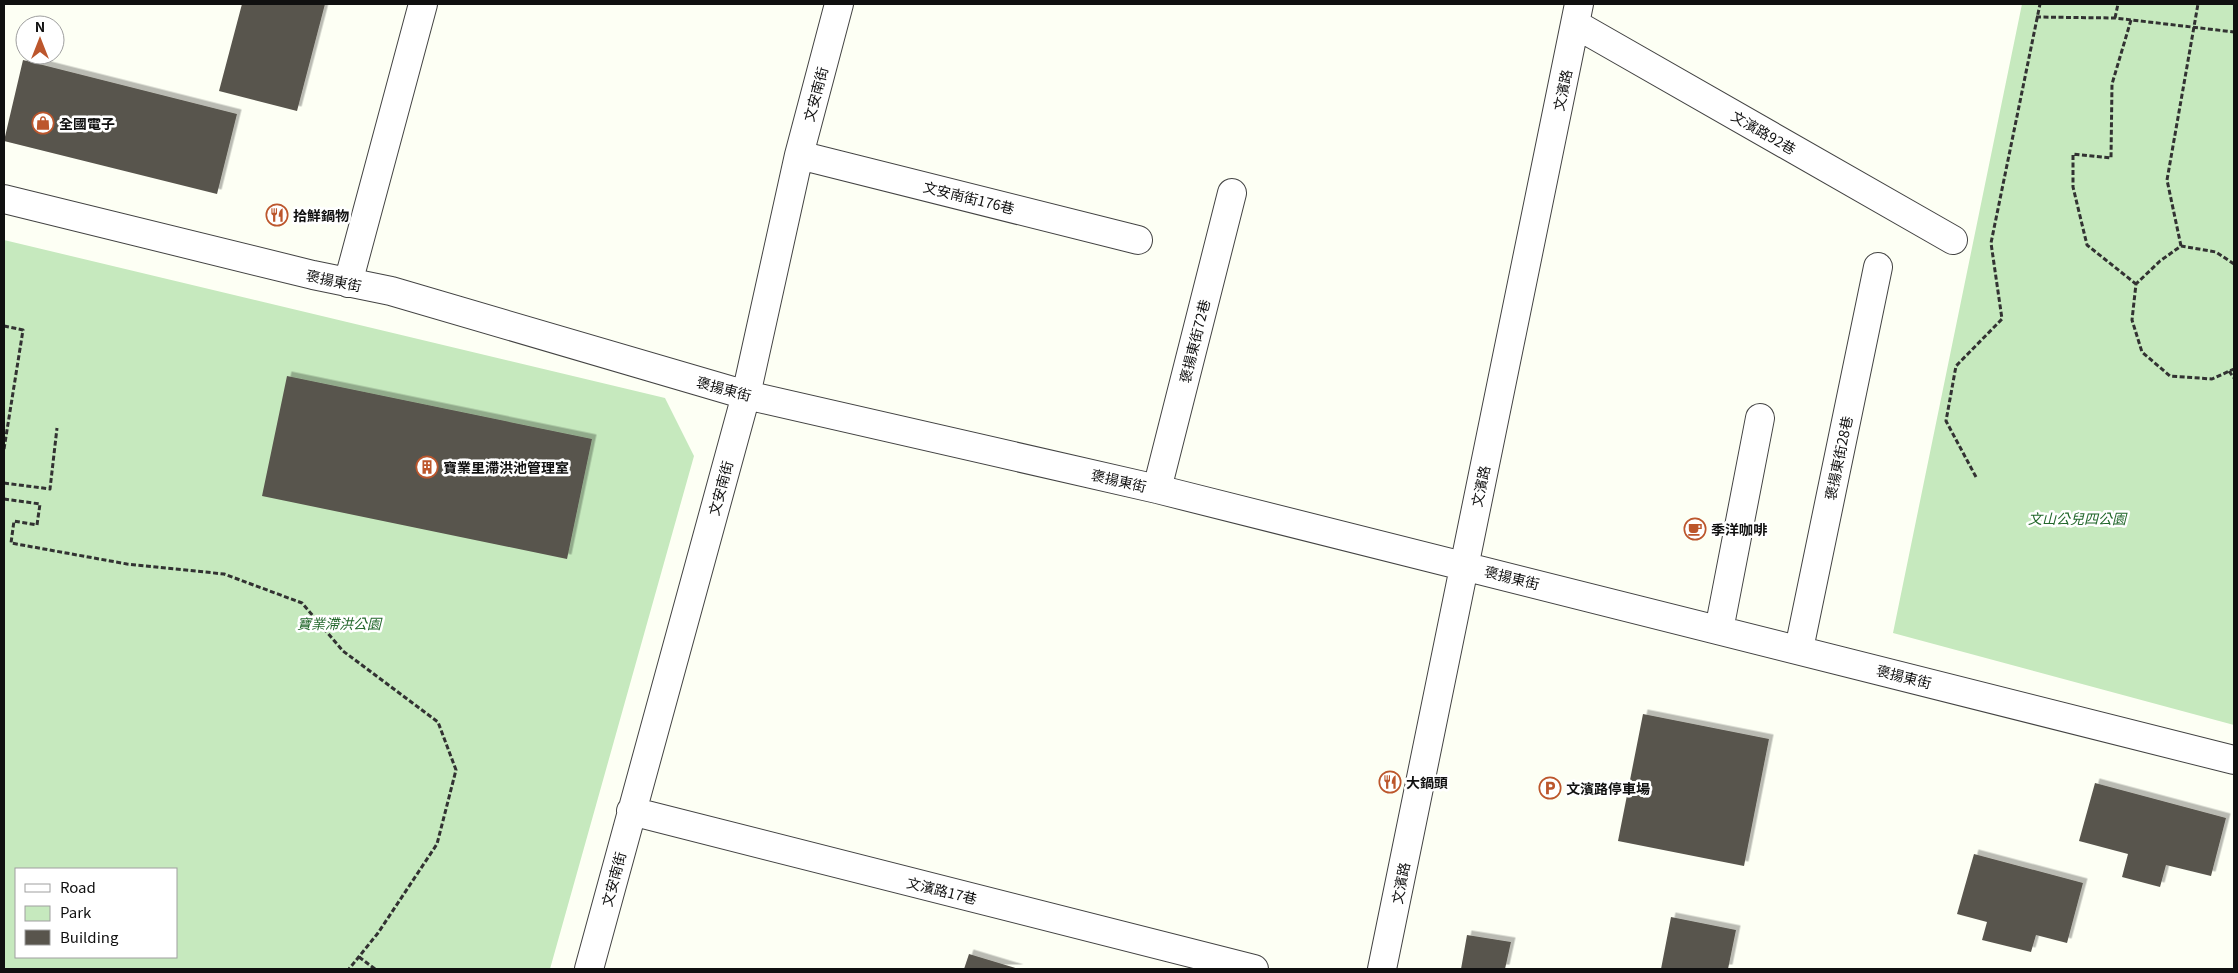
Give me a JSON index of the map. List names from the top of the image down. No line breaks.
{"streets":{"street":["文濱路","文安南街","文濱路92巷","文安南街176巷","褒揚東街","褒揚東街72巷","褒揚東街28巷","文濱路17巷"]},"crossings":[["文濱路","文濱路92巷"],["文濱路","褒揚東街"],["文安南街","文安南街176巷"],["文安南街","褒揚東街"],["文安南街","文濱路17巷"],["褒揚東街","褒揚東街72巷"],["褒揚東街","褒揚東街28巷"]],"parks":["文山公兒四公園","寶業滯洪公園"],"places":{"shop":["全國電子"],"restaurant":["拾鮮鍋物","大鍋頭"],"building":["寶業里滯洪池管理室"],"cafe":["季洋咖啡"],"parking":["文濱路停車場"]},"legend":["Road","Park","Building"],"north":"top"}
